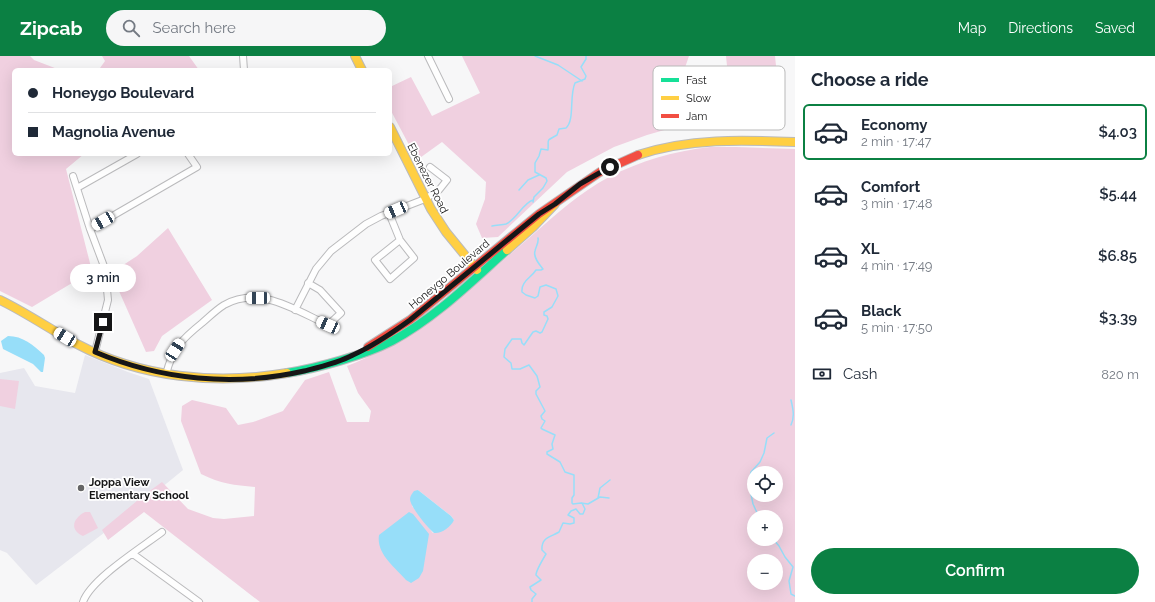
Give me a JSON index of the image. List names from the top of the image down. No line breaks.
{"streets":{"main road":["Ebenezer Road","Honeygo Boulevard"]},"crossings":[["Ebenezer Road","Honeygo Boulevard"]],"places":["Joppa View Elementary School"],"legend":["Fast","Slow","Jam"],"page":{"header":"Zipcab","search":"Search here","nav":["Map","Directions","Saved"],"heading":"Choose a ride","banner":["Honeygo Boulevard","Magnolia Avenue"],"list":[{"name":"Economy","note":"2 min · 17:47","value":"$4.03"},{"name":"Comfort","note":"3 min · 17:48","value":"$5.44"},{"name":"XL","note":"4 min · 17:49","value":"$6.85"},{"name":"Black","note":"5 min · 17:50","value":"$3.39"}],"bubble":"3 min","pay":["Cash","820 m"],"map_buttons":["+","−"],"buttons":"Confirm"}}
